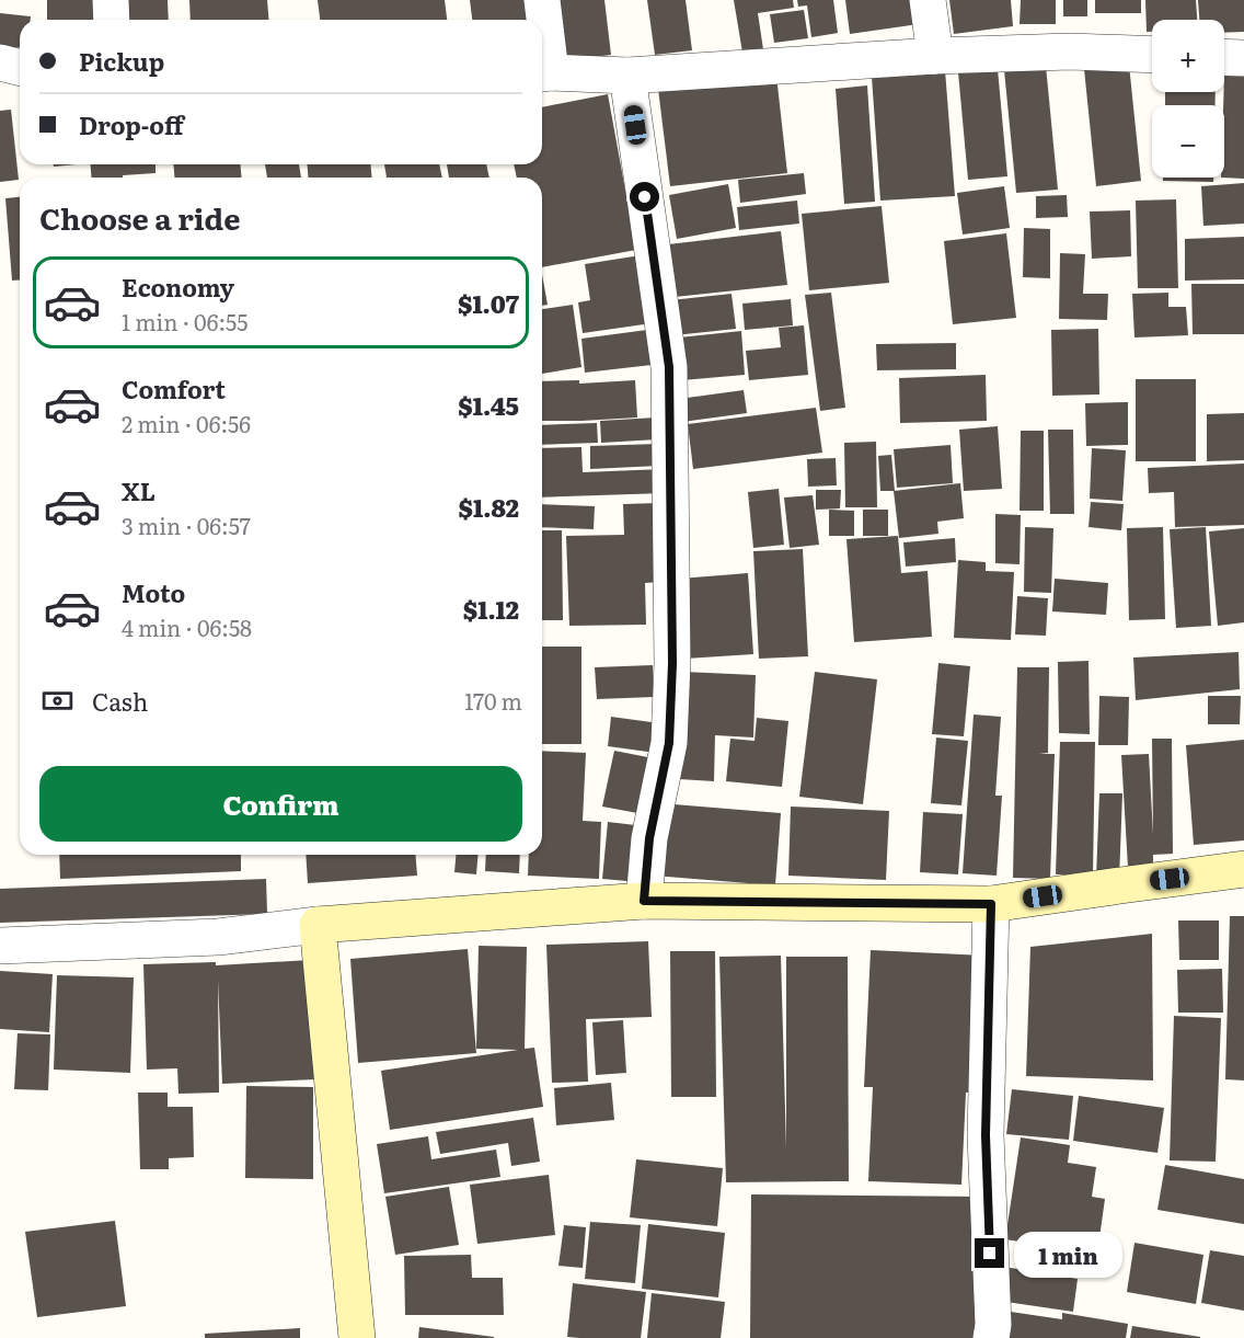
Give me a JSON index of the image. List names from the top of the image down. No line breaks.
{"page":{"map_buttons":["+","−"],"banner":["Pickup","Drop-off"],"heading":"Choose a ride","list":[{"name":"Economy","note":"1 min · 06:55","value":"$1.07"},{"name":"Comfort","note":"2 min · 06:56","value":"$1.45"},{"name":"XL","note":"3 min · 06:57","value":"$1.82"},{"name":"Moto","note":"4 min · 06:58","value":"$1.12"}],"pay":["Cash","170 m"],"buttons":"Confirm","bubble":"1 min"}}
